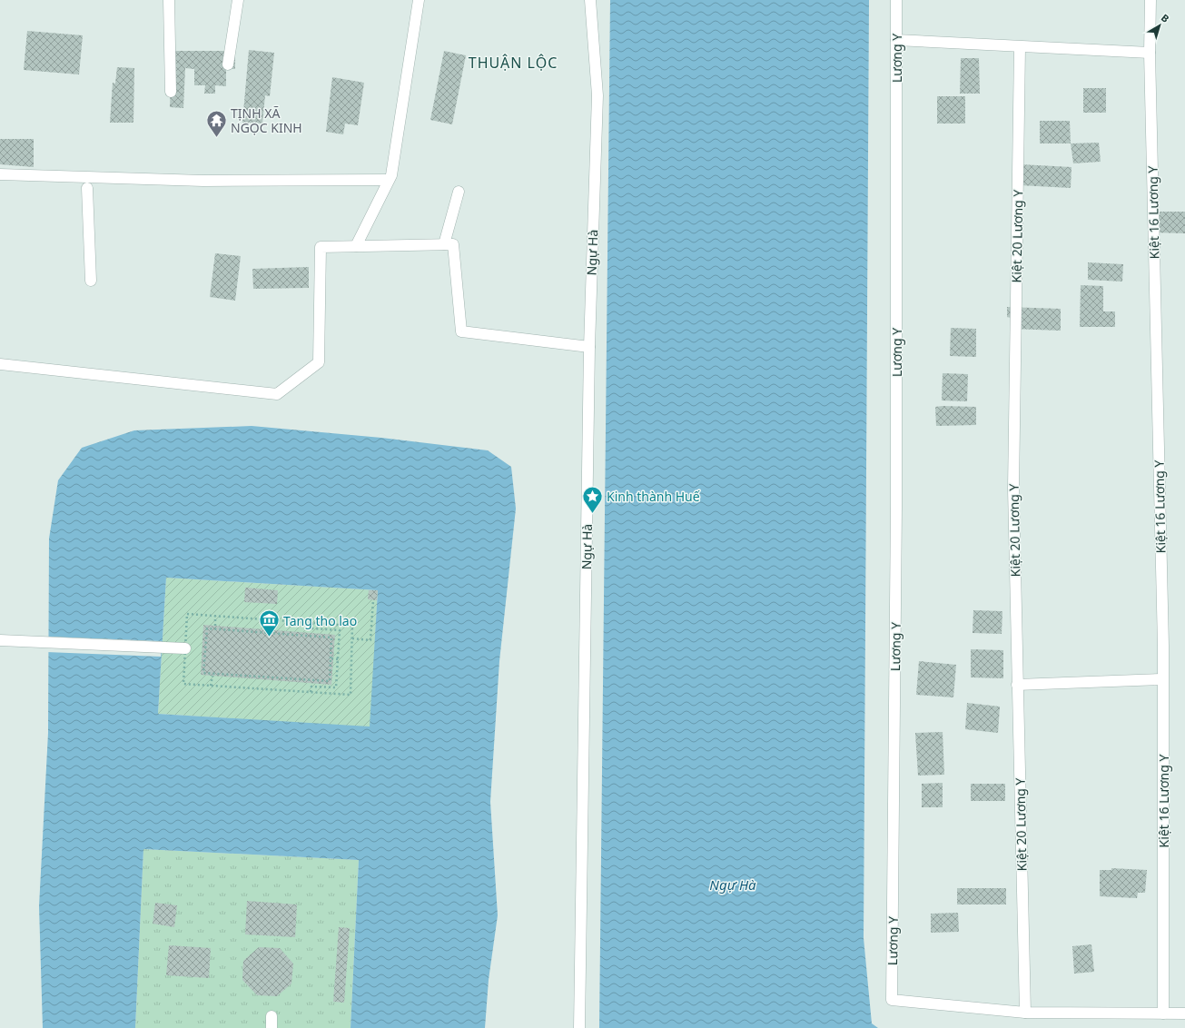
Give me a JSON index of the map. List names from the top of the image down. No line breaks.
{"streets":{"street":["Lương Y","Kiệt 16 Lương Y","Kiệt 20 Lương Y","Ngự Hà"]},"crossings":[["Lương Y","Kiệt 16 Lương Y"],["Lương Y","Kiệt 20 Lương Y"]],"districts":["THUẬN LỘC"],"water":["Ngự Hà"],"places":{"temple":["TỊNH XÃ NGỌC KINH"],"place":["Kinh thành Huế"],"museum":["Tang tho lao"]},"north":"top right"}
